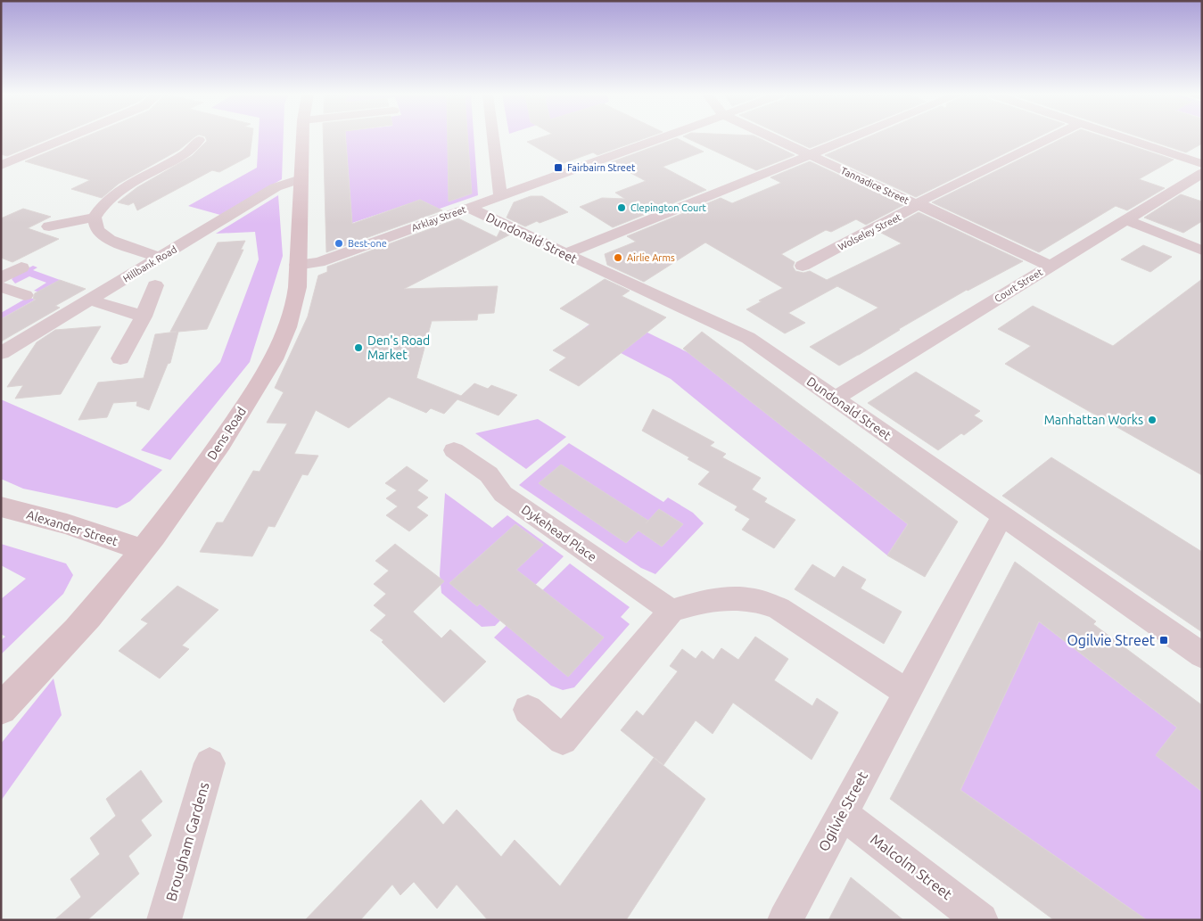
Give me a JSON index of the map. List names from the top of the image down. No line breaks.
{"streets":{"main road":["Dens Road","Alexander Street"],"street":["Tannadice Street","Arklay Street","Wolseley Street","Dundonald Street","Hillbank Road","Court Street","Dykehead Place","Ogilvie Street","Brougham Gardens","Malcolm Street"]},"crossings":[["Tannadice Street","Wolseley Street"],["Tannadice Street","Court Street"],["Arklay Street","Dundonald Street"],["Arklay Street","Dens Road"],["Dundonald Street","Court Street"],["Dundonald Street","Ogilvie Street"],["Hillbank Road","Dens Road"],["Dens Road","Alexander Street"],["Ogilvie Street","Malcolm Street"]],"places":{"transit":["Fairbairn Street","Ogilvie Street"],"other":["Clepington Court","Best-one","Airlie Arms","Den's Road Market","Manhattan Works"]}}
